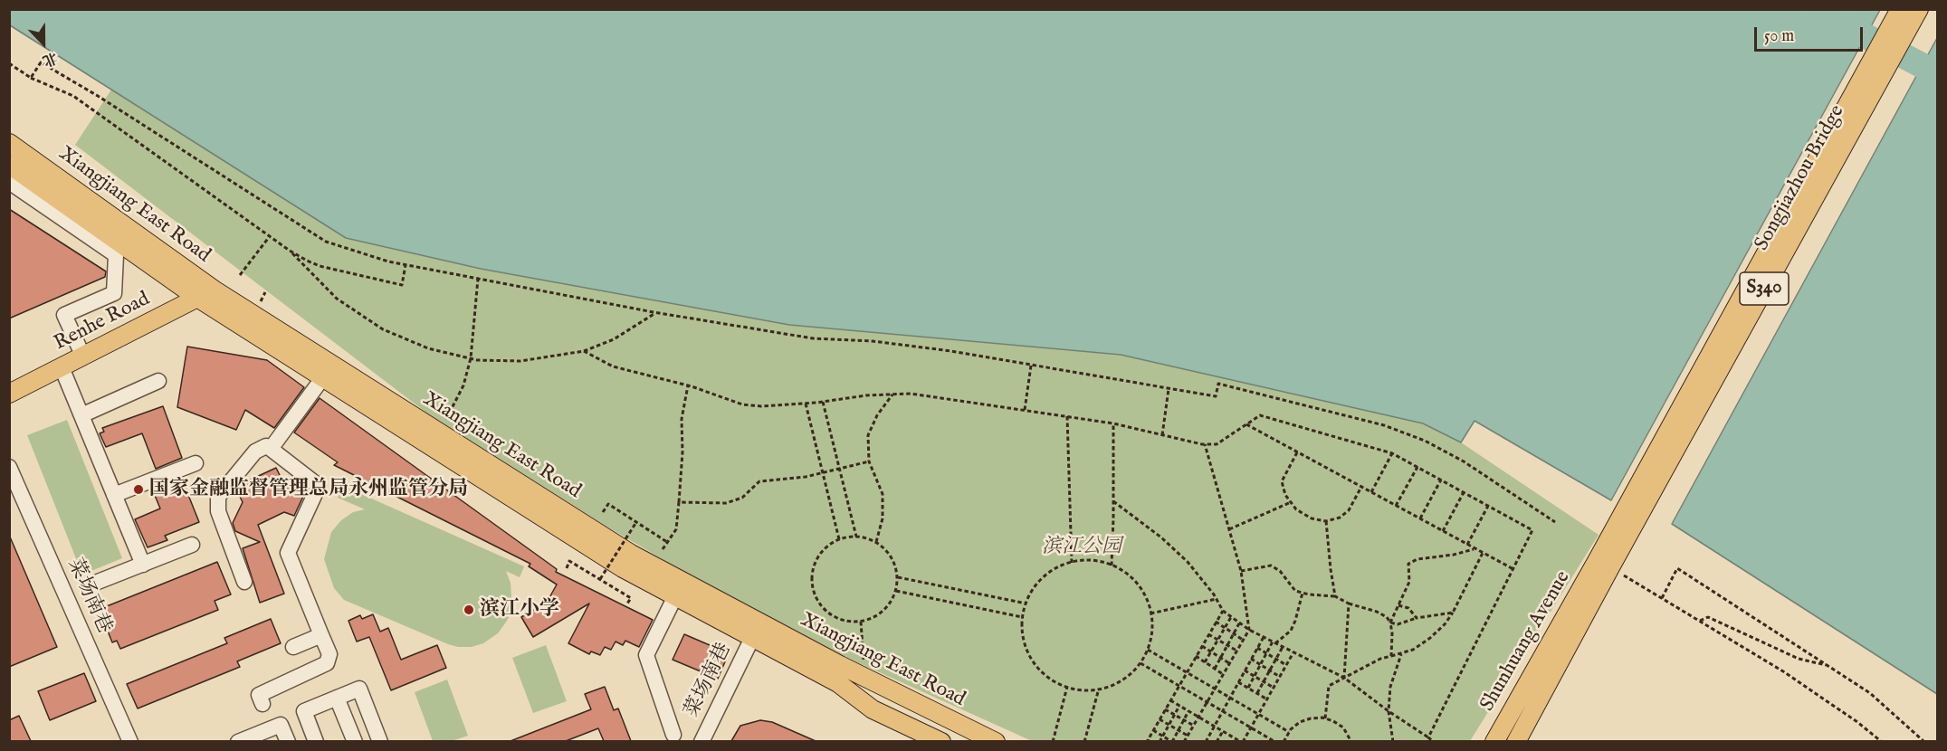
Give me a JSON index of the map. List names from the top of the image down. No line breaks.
{"streets":{"main road":["Songjiazhou Bridge","Xiangjiang East Road","S340","Renhe Road","Shunhuang Avenue"],"street":["菜场南巷"]},"crossings":[["Songjiazhou Bridge","Shunhuang Avenue"],["Xiangjiang East Road","Renhe Road"],["Xiangjiang East Road","菜场南巷"]],"parks":["滨江公园"],"places":["国家金融监督管理总局永州监管分局","滨江小学"],"scale_bar":"50 m","north":"bottom"}
